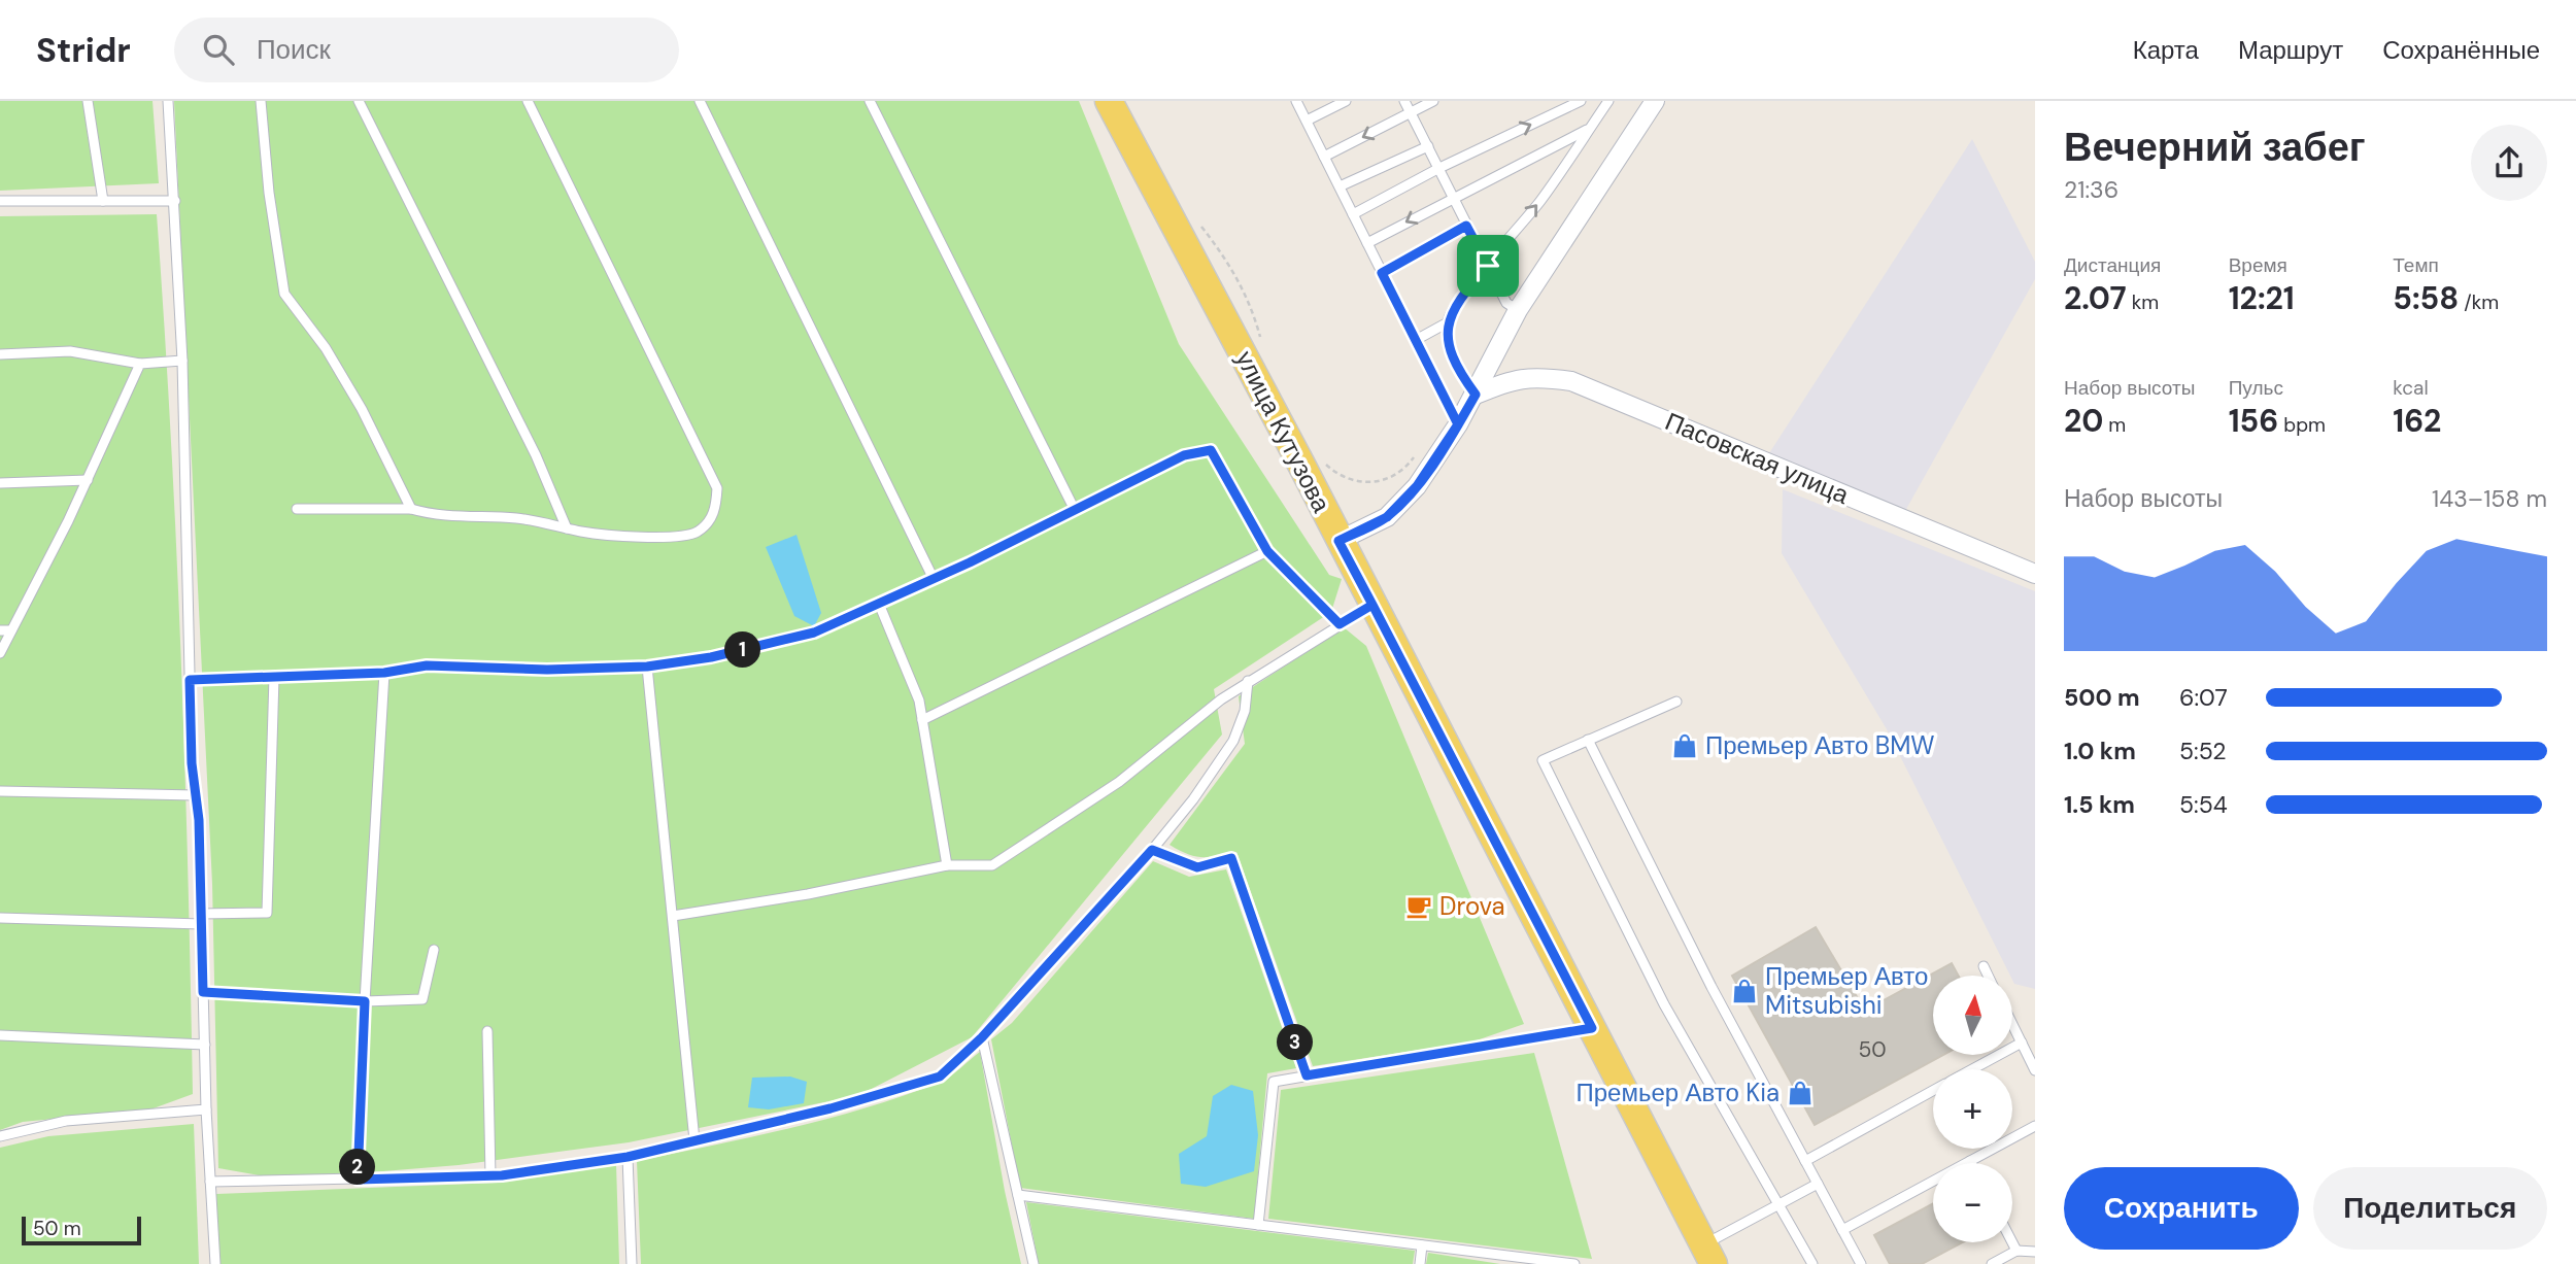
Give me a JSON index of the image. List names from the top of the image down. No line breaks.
{"streets":{"main road":["улица Кутузова"],"street":["Пасовская улица"]},"places":{"shop":["Премьер Авто BMW","Премьер Авто Mitsubishi","Премьер Авто Kia"],"cafe":["Drova"]},"house_numbers":["50"],"scale_bar":"50 m","north":"top","page":{"header":"Stridr","search":"Поиск","nav":["Карта","Маршрут","Сохранённые"],"heading":["Вечерний забег","21:36"],"stats":[["Дистанция","2.07 km"],["Время","12:21"],["Темп","5:58 /km"],["Набор высоты","20 m"],["Пульс","156 bpm"],["kcal","162"]],"chart":["Набор высоты","143–158 m"],"pins":["1","3","2"],"list":[{"name":"500 m","note":"6:07"},{"name":"1.0 km","note":"5:52"},{"name":"1.5 km","note":"5:54"}],"map_buttons":["+","−"],"buttons":["Сохранить","Поделиться"],"scale":"50 m"}}
